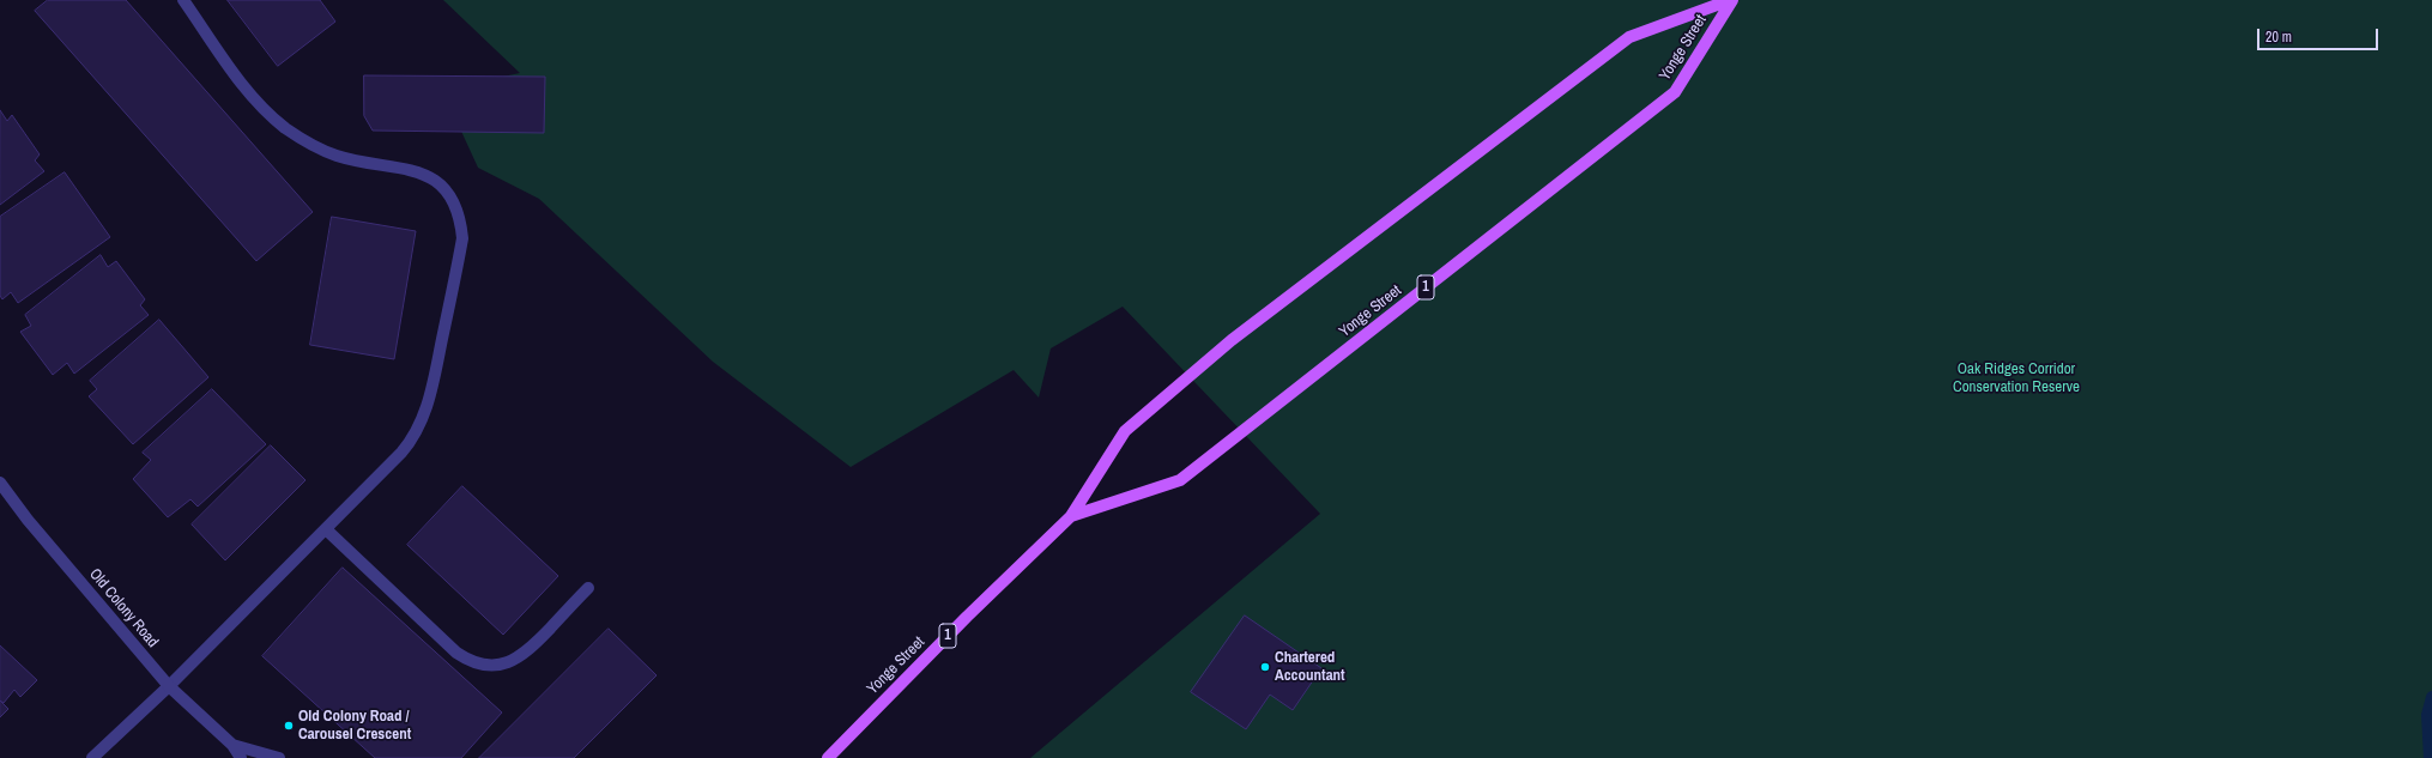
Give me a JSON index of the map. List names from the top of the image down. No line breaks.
{"streets":{"main road":["Yonge Street","1"],"street":["Old Colony Road"]},"parks":["Oak Ridges Corridor Conservation Reserve"],"places":["Chartered Accountant","Old Colony Road / Carousel Crescent"],"scale_bar":"20 m"}
